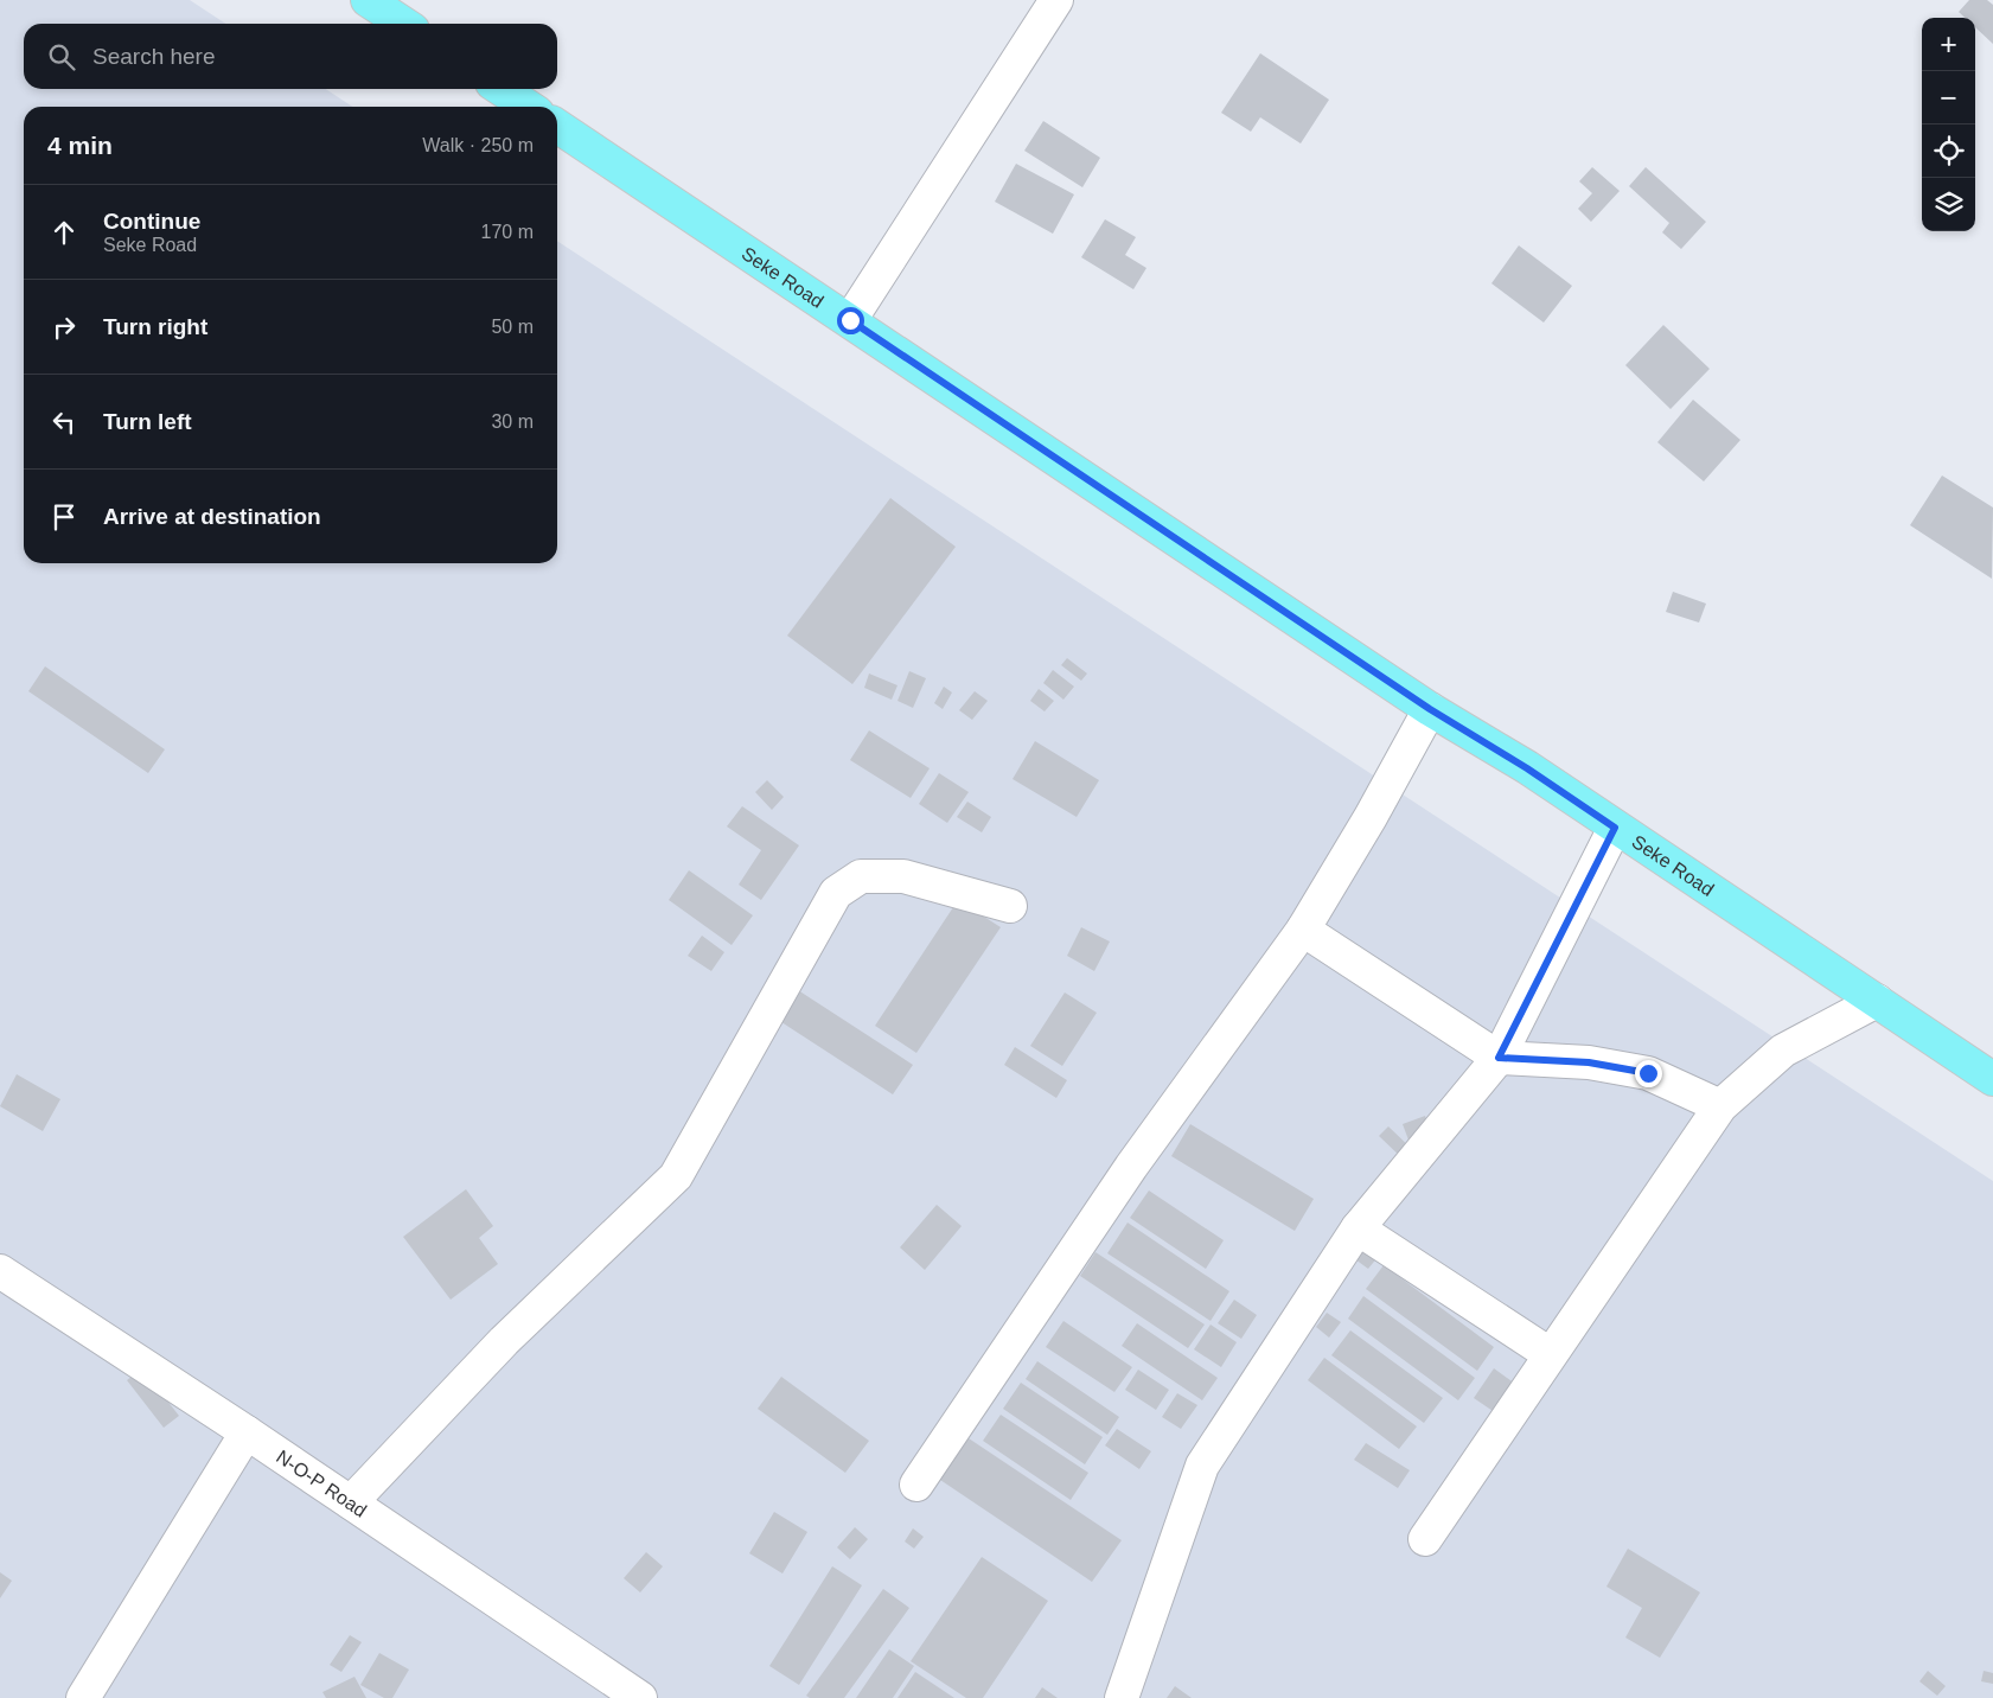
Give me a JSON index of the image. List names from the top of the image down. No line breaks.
{"streets":{"main road":["Seke Road"],"street":["N-O-P Road"]},"page":{"map_buttons":["+","−"],"search":"Search here","heading":["4 min","Walk · 250 m"],"list":[["Continue","Seke Road","170 m"],["Turn right","50 m"],["Turn left","30 m"],"Arrive at destination"]}}
